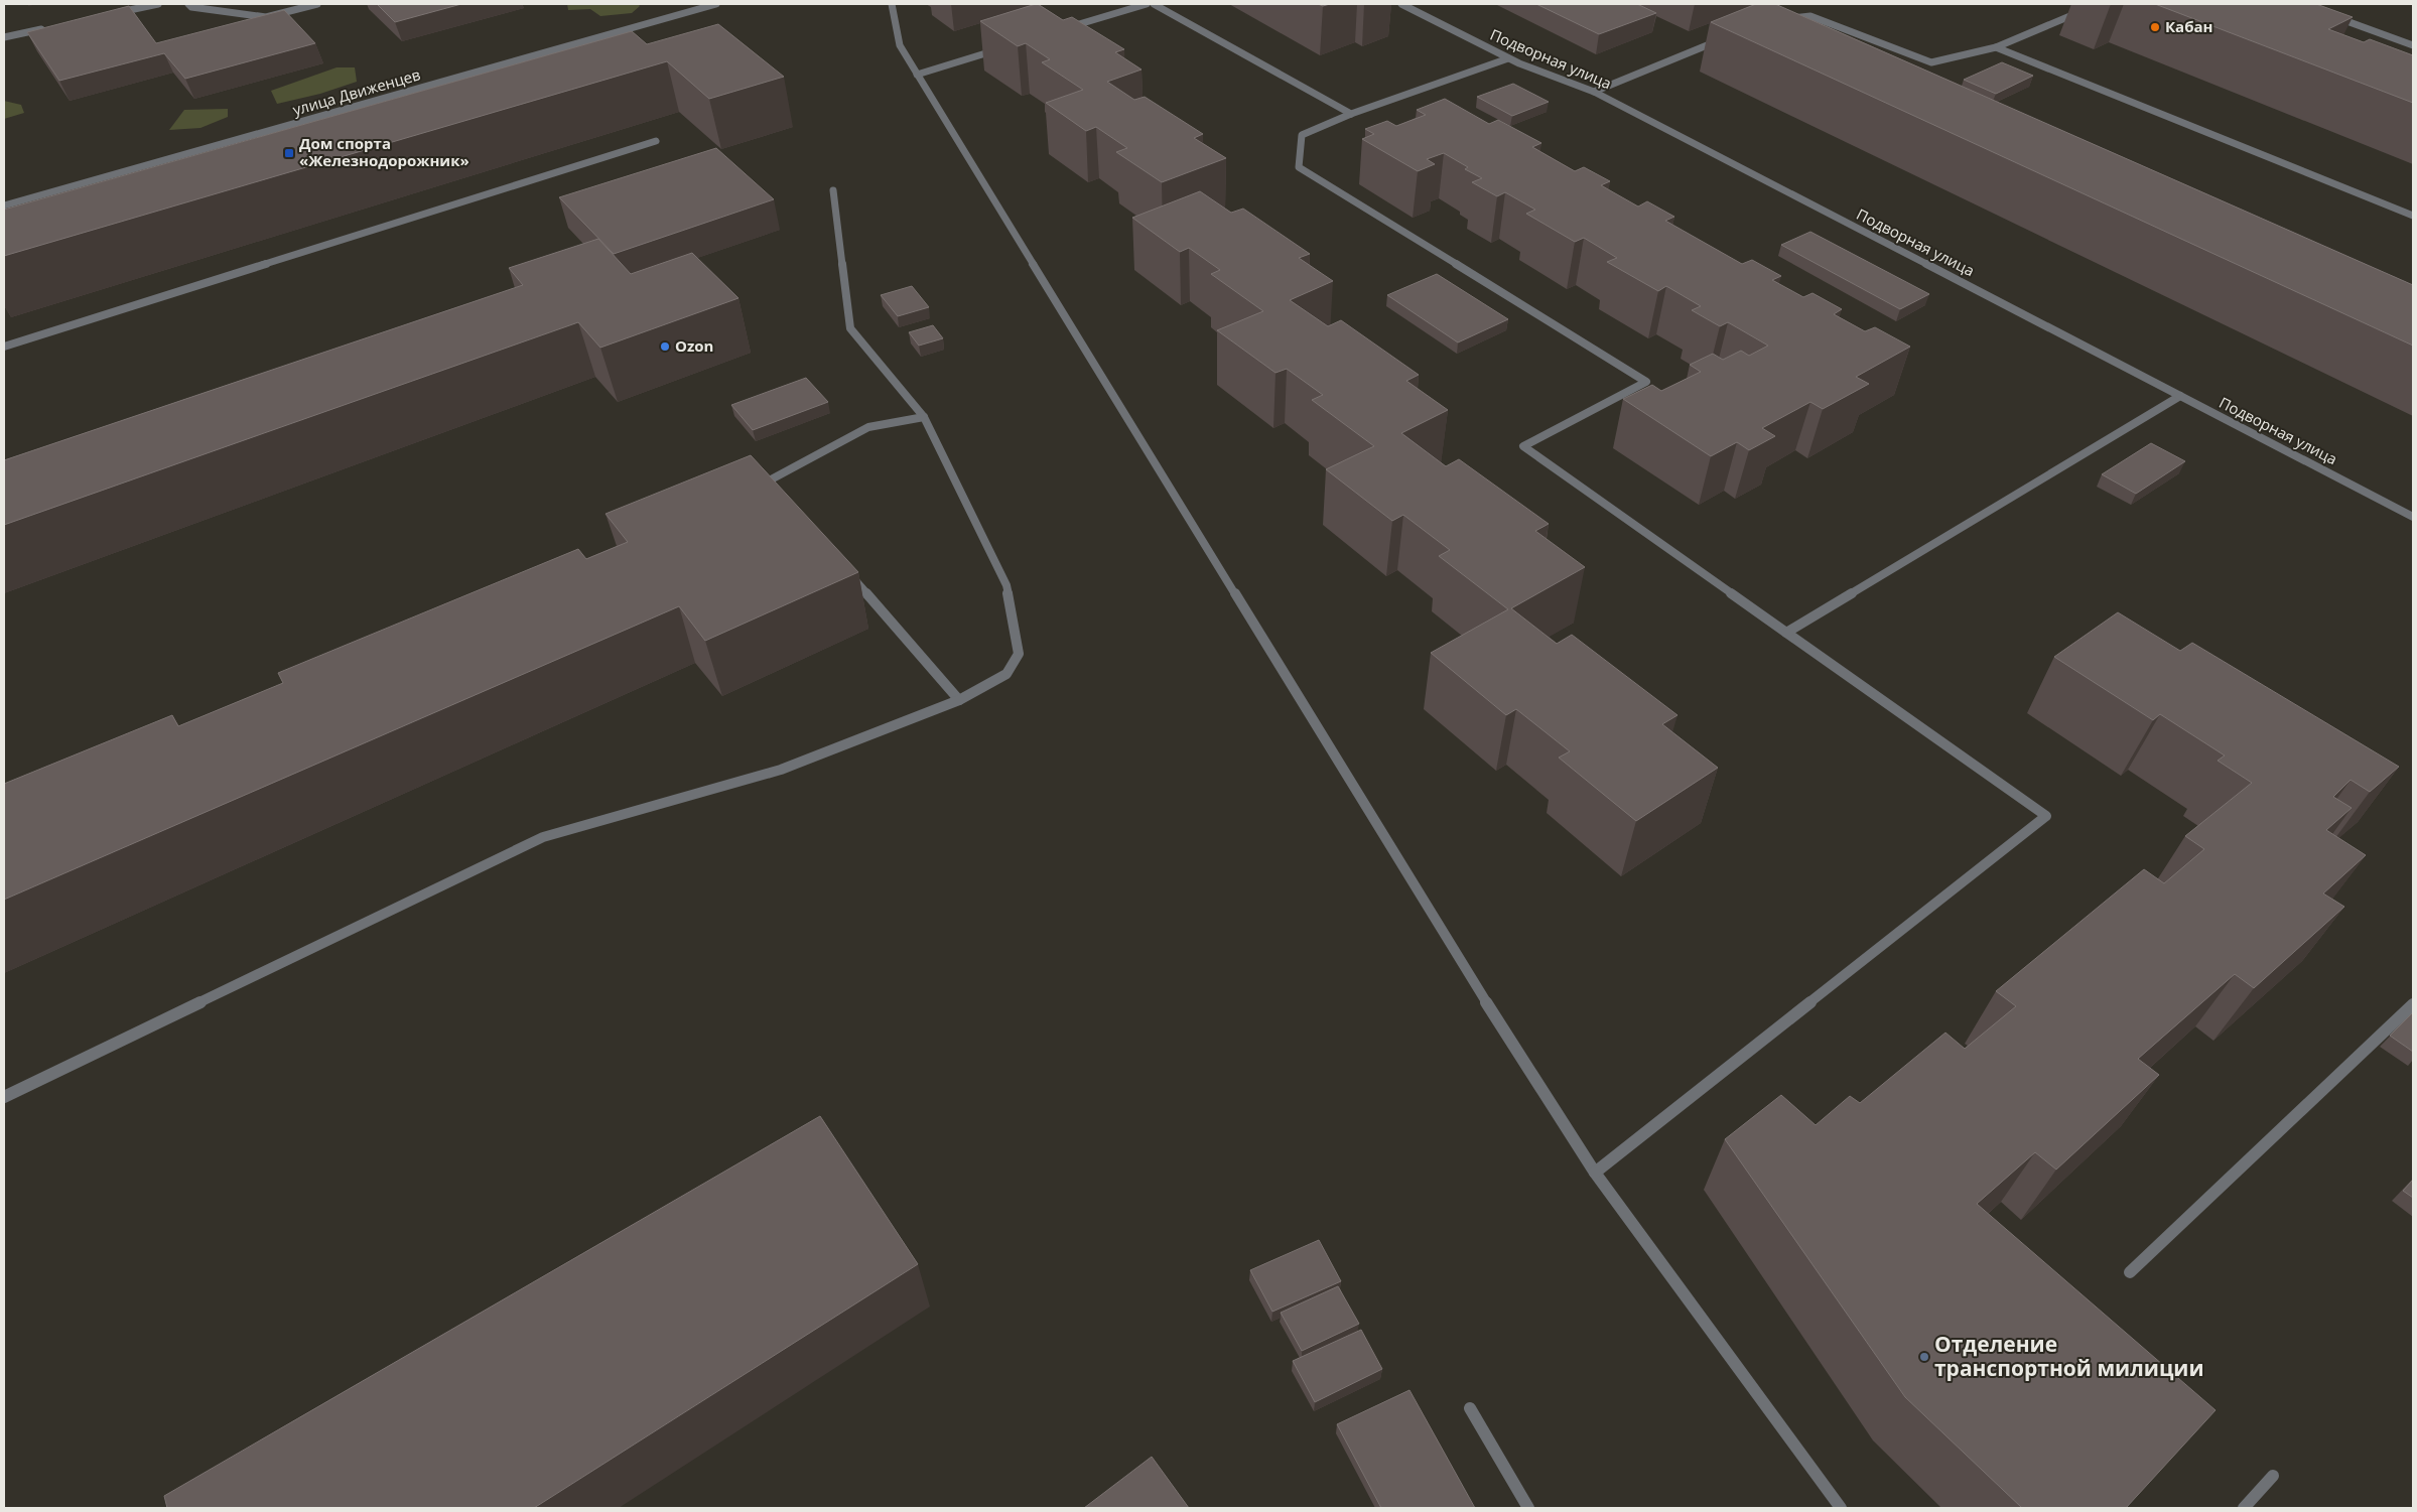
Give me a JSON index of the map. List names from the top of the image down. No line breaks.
{"streets":{"street":["Подворная улица","улица Движенцев"]},"places":{"other":["Кабан","Ozon","Отделение транспортной милиции"],"transit":["Дом спорта «Железнодорожник»"]}}
